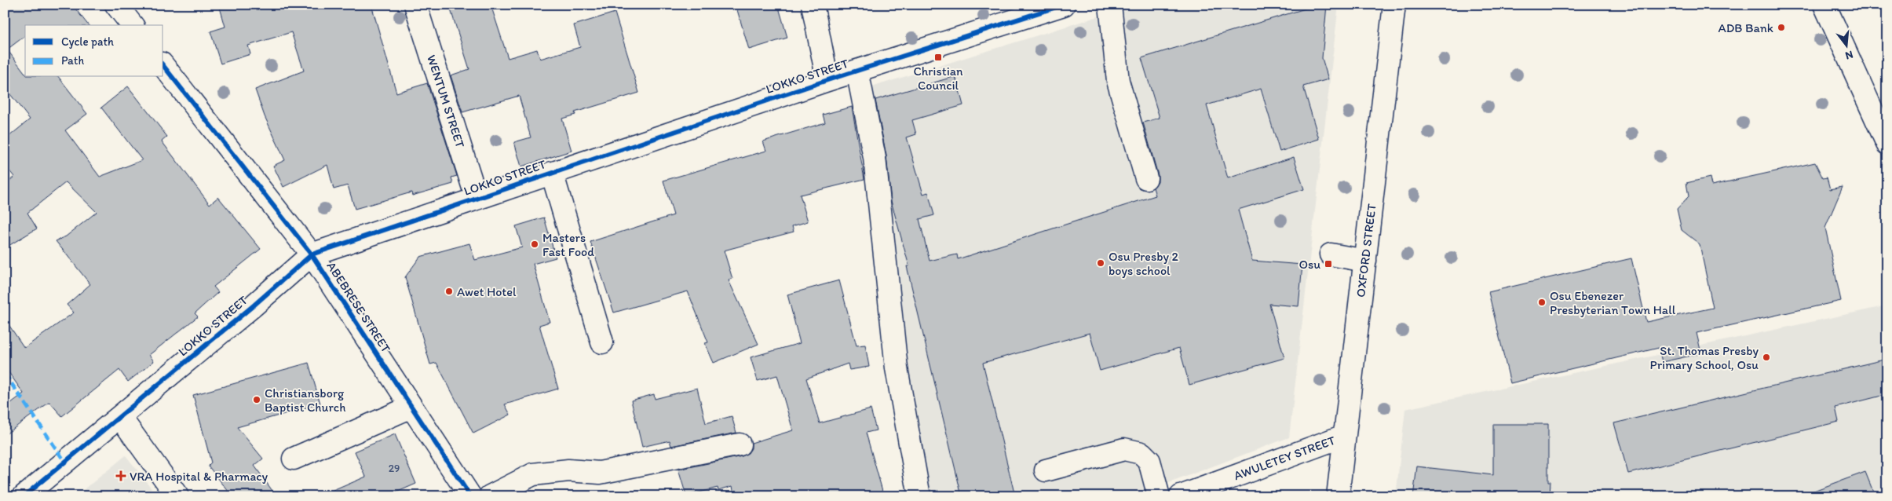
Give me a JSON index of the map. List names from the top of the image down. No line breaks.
{"streets":{"street":["LOKKO STREET","WENTUM STREET","OXFORD STREET","ABEBRESE STREET","AWULETEY STREET"]},"crossings":[["LOKKO STREET","WENTUM STREET"],["LOKKO STREET","ABEBRESE STREET"],["OXFORD STREET","AWULETEY STREET"]],"places":{"other":["ADB Bank","Masters Fast Food","Osu Presby 2 boys school","Awet Hotel","Osu Ebenezer Presbyterian Town Hall","St. Thomas Presby Primary School, Osu","Christiansborg Baptist Church"],"transit":["Christian Council","Osu"],"health":["VRA Hospital & Pharmacy"]},"house_numbers":["29"],"legend":["Cycle path","Path"],"north":"bottom"}
